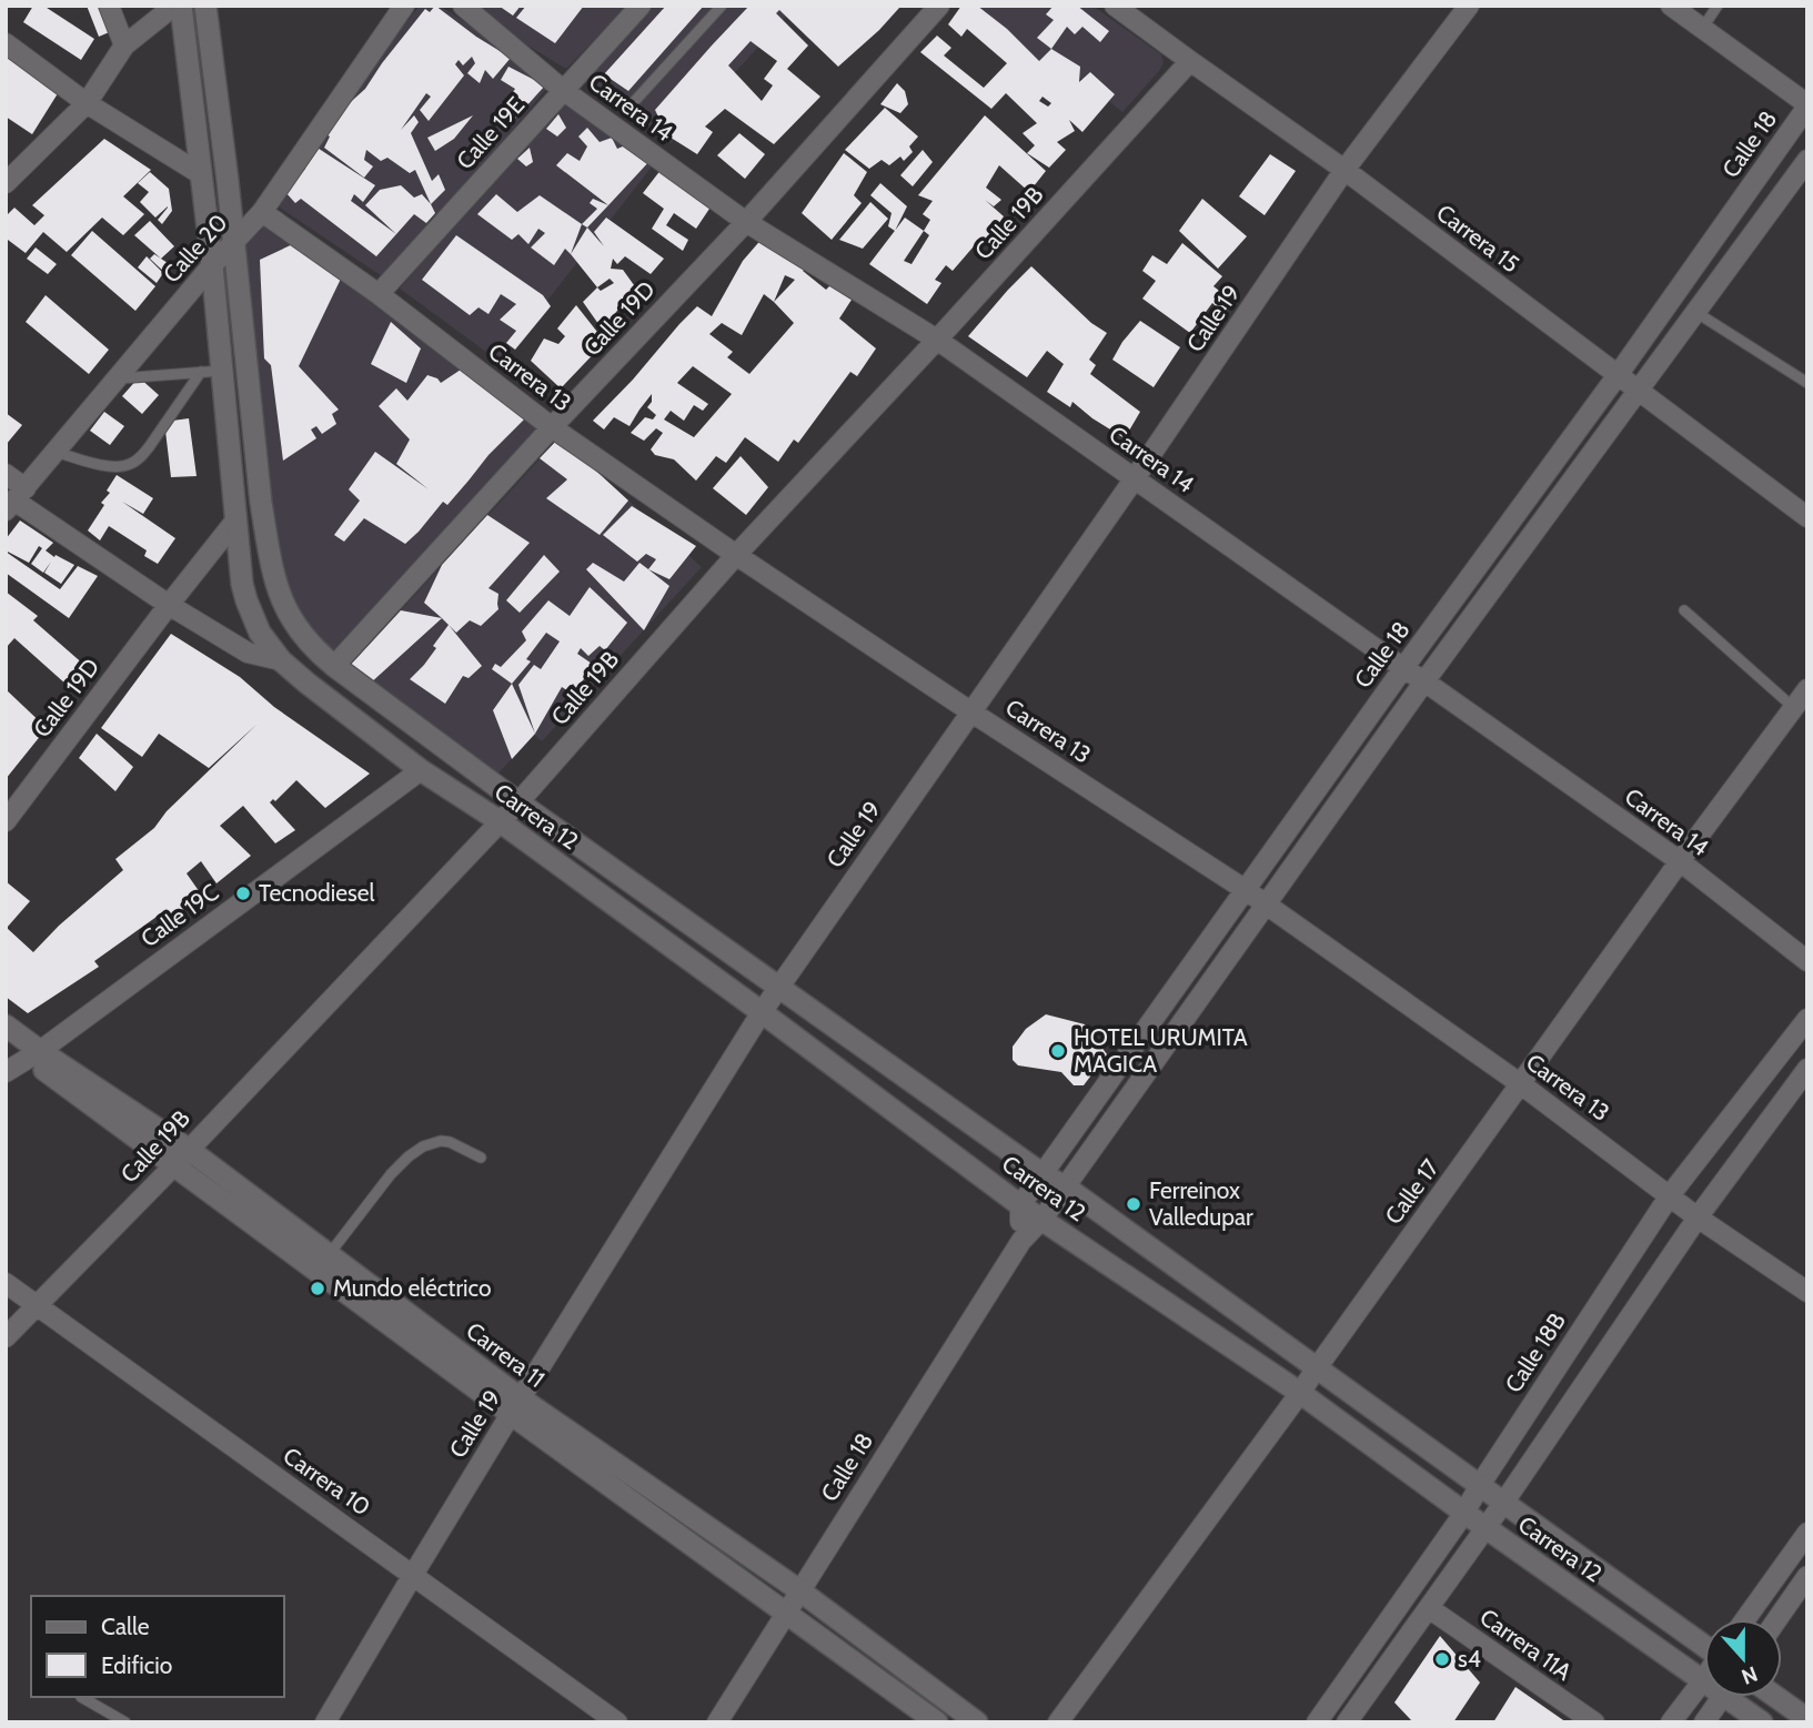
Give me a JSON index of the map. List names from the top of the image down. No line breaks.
{"streets":{"street":["Carrera 14","Calle 19E","Calle 18","Calle 19B","Carrera 15","Calle 20","Calle 19D","Calle 19","Carrera 13","Carrera 12","Calle 19C","Calle 17","Calle 18B","Carrera 11","Carrera 10","Carrera 11A"]},"crossings":[["Carrera 14","Calle 19E"],["Carrera 14","Calle 18"],["Carrera 14","Calle 19B"],["Carrera 14","Calle 19D"],["Carrera 14","Calle 19"],["Carrera 14","Calle 17"],["Calle 19E","Carrera 13"],["Calle 18","Carrera 15"],["Calle 18","Carrera 13"],["Calle 18","Carrera 12"],["Calle 18","Carrera 11"],["Calle 19B","Carrera 15"],["Calle 19B","Carrera 13"],["Calle 19B","Carrera 12"],["Calle 19B","Carrera 11"],["Calle 19B","Carrera 10"],["Carrera 15","Calle 19"],["Calle 20","Carrera 13"],["Calle 20","Carrera 12"],["Calle 19D","Carrera 13"],["Calle 19D","Carrera 12"],["Calle 19","Carrera 13"],["Calle 19","Carrera 12"],["Calle 19","Carrera 11"],["Calle 19","Carrera 10"],["Carrera 13","Calle 17"],["Carrera 13","Calle 18B"],["Carrera 12","Calle 19C"],["Carrera 12","Calle 17"],["Carrera 12","Calle 18B"],["Calle 19C","Carrera 11"]],"places":["Tecnodiesel","HOTEL URUMITA MAGICA","Ferreinox Valledupar","Mundo eléctrico","s4"],"legend":["Calle","Edificio"],"north":"bottom"}
